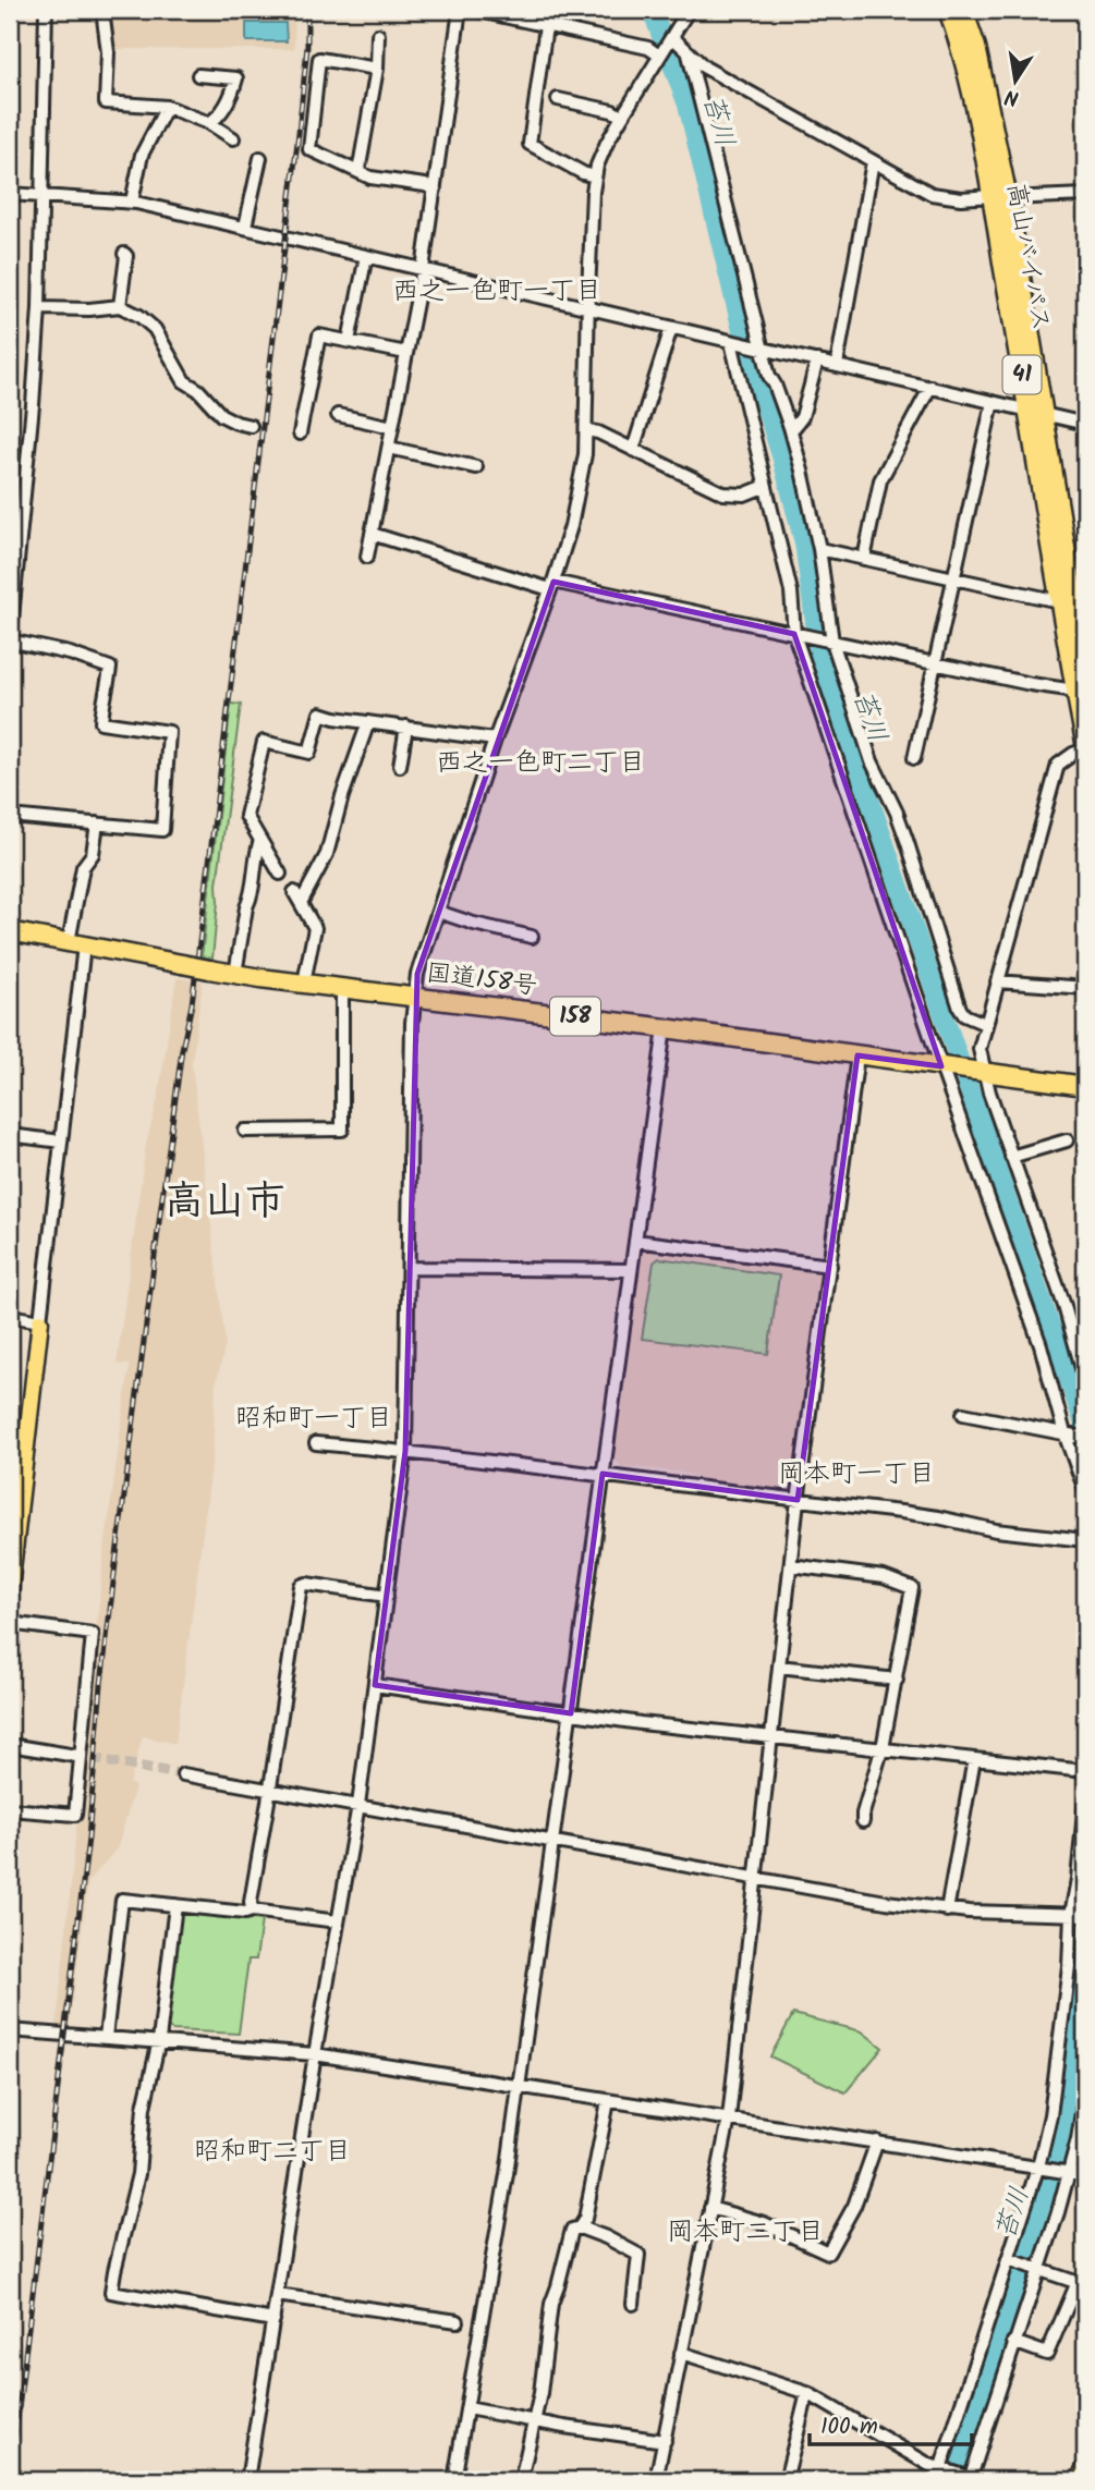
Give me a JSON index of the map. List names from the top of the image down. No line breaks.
{"streets":{"highway":["高山バイパス","41","国道158号","158"]},"districts":["西之一色町一丁目","西之一色町二丁目","高山市","昭和町一丁目","岡本町一丁目","昭和町二丁目","岡本町二丁目"],"water":["苔川"],"scale_bar":"100 m","north":"bottom"}
